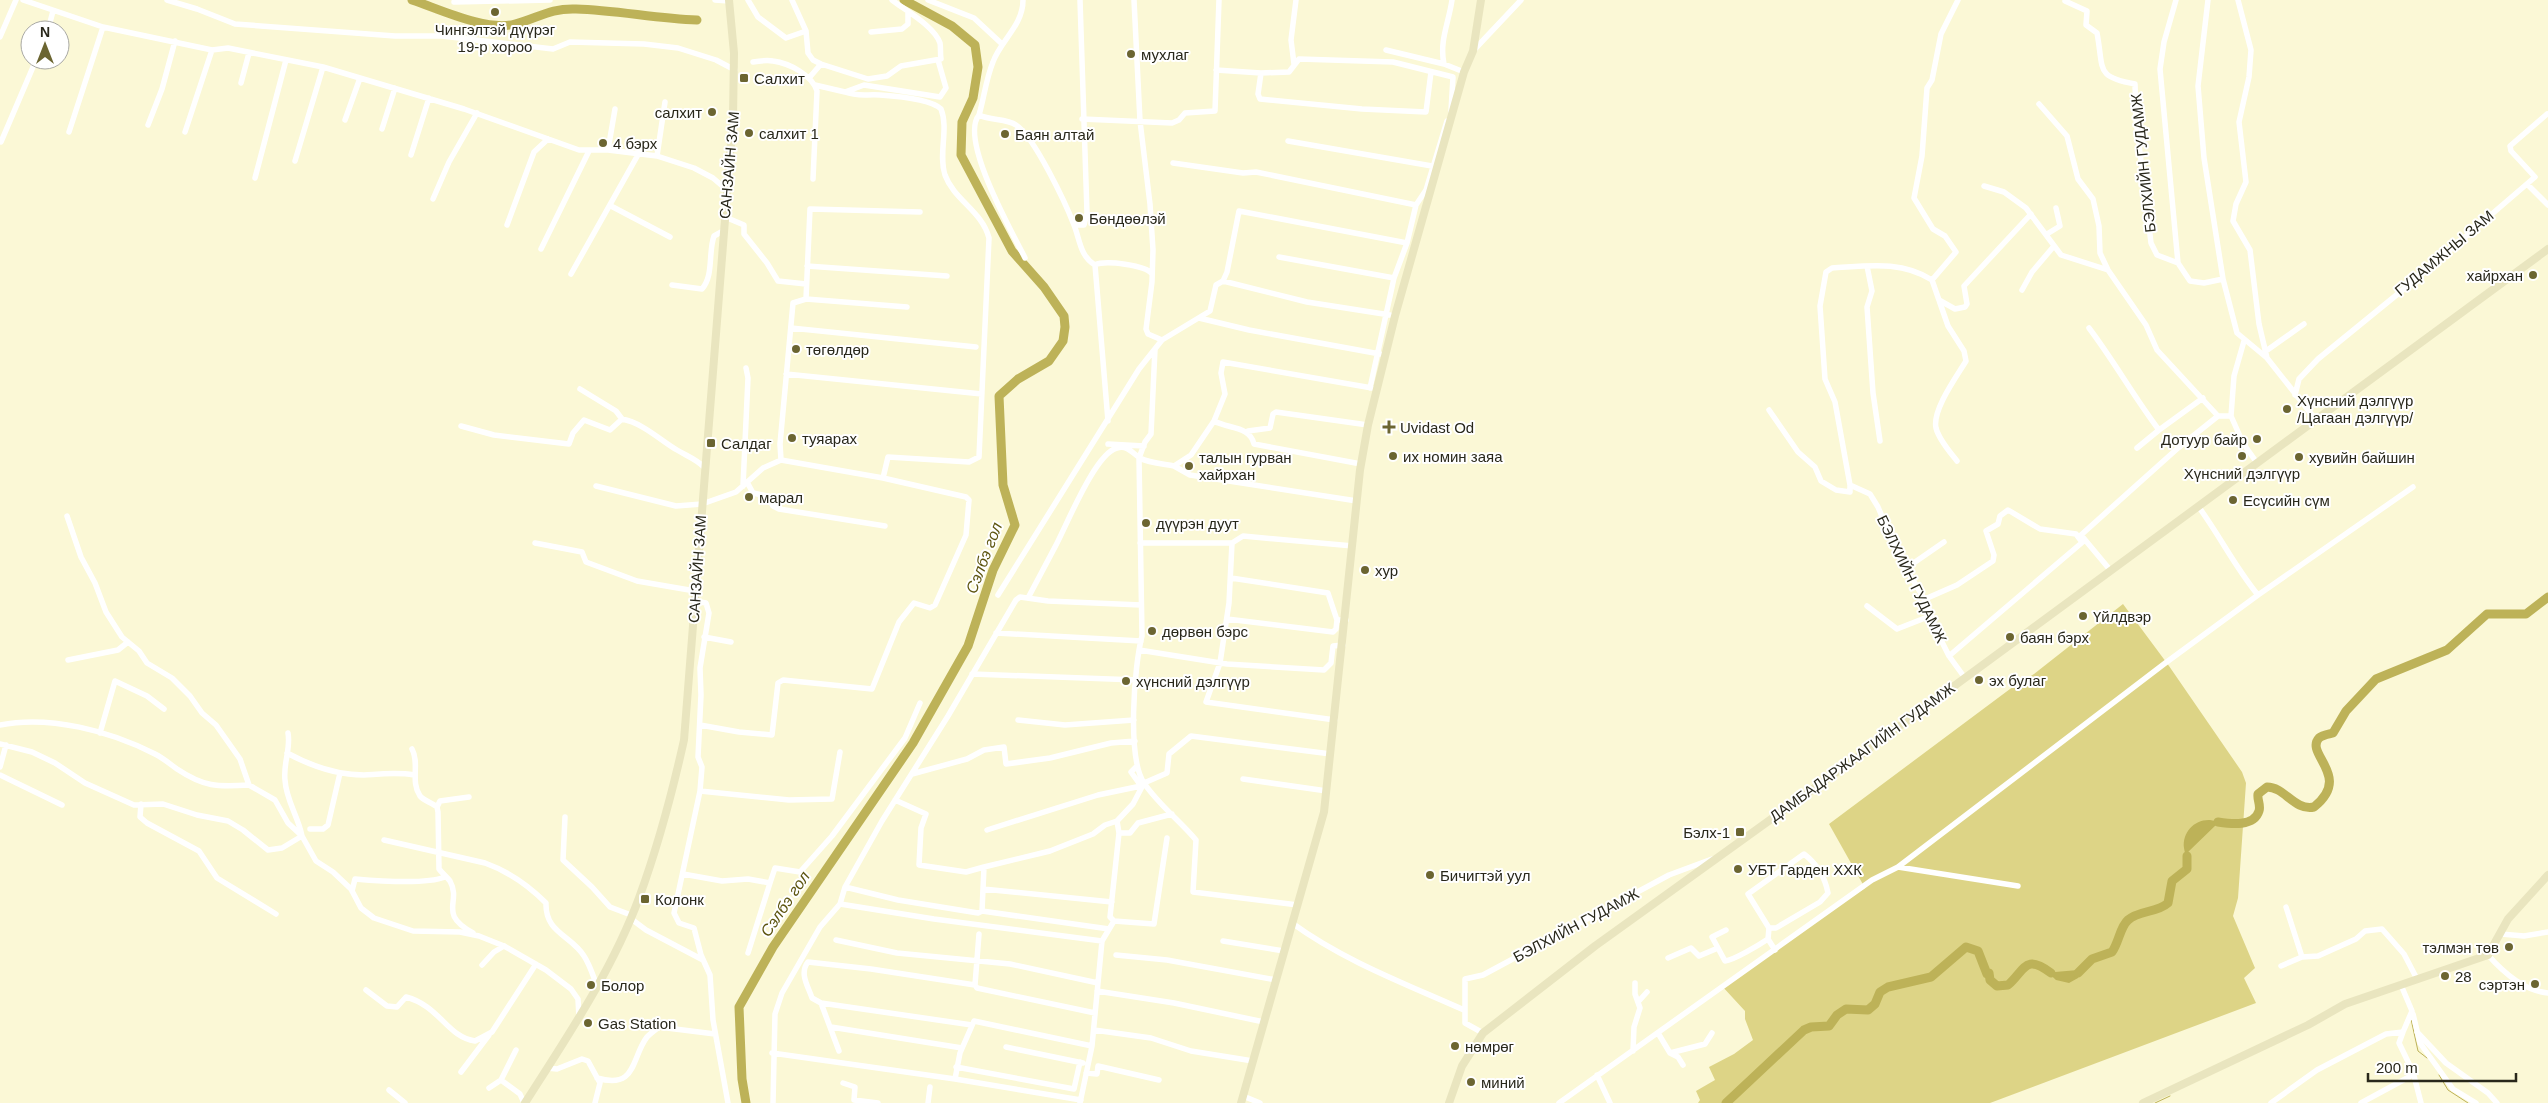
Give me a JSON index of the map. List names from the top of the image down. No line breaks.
{"streets":{"main road":["САНЗАЙН ЗАМ","ДАМБАДАРЖААГИЙН ГУДАМЖ"],"street":["БЭЛХИЙН ГУДАМЖ","ГУДАМЖНЫ ЗАМ"]},"crossings":[["БЭЛХИЙН ГУДАМЖ","ДАМБАДАРЖААГИЙН ГУДАМЖ"]],"water":["Сэлбэ гол"],"places":{"other":["Чингэлтэй дүүрэг 19-р хороо","мухлаг","салхит","салхит 1","Баян алтай","4 бэрх","Бөндөөлэй","хайрхан","төгөлдөр","Хүнсний дэлгүүр /Цагаан дэлгүүр/","туяарах","Дотуур байр","их номин заяа","Хүнсний дэлгүүр","хувийн байшин","талын гурван хайрхан","марал","Есүсийн сүм","дүүрэн дуут","хур","Үйлдвэр","дөрвөн бэрс","баян бэрх","эх булаг","хүнсний дэлгүүр","УБТ Гарден ХХК","Бичигтэй уул","тэлмэн төв","28","сэртэн","Болор","Gas Station","нөмрөг","миний"],"transit":["Салхит","Салдаг","Бэлх-1","Колонк"],"health":["Uvidast Od"]},"scale_bar":"200 m","north":"top"}
